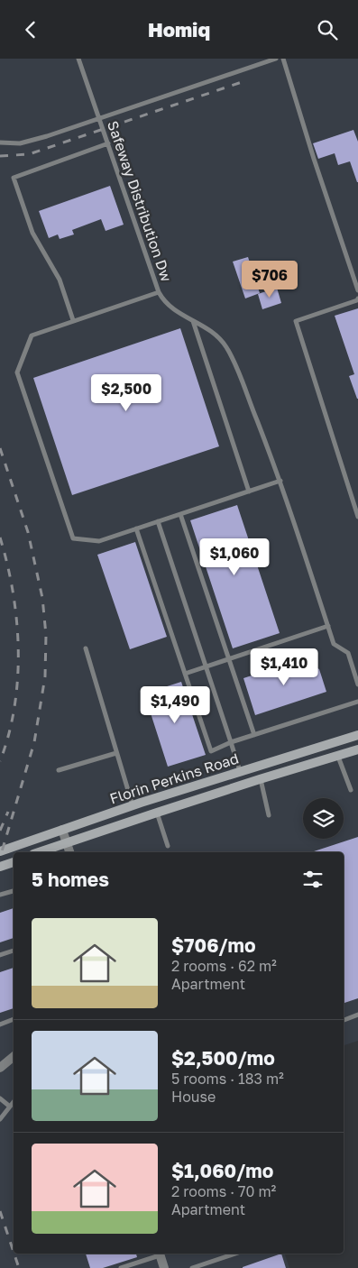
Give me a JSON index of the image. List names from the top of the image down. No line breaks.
{"streets":{"main road":["Florin Perkins Road"],"lane":["Safeway Distribution Dw"]},"page":{"header":"Homiq","price":["$706","$2,500","$1,060","$1,410","$1,490"],"heading":"5 homes","list":[{"name":"$706/mo","note":"2 rooms · 62 m² · Apartment"},{"name":"$2,500/mo","note":"5 rooms · 183 m² · House"},{"name":"$1,060/mo","note":"2 rooms · 70 m² · Apartment"}]}}
